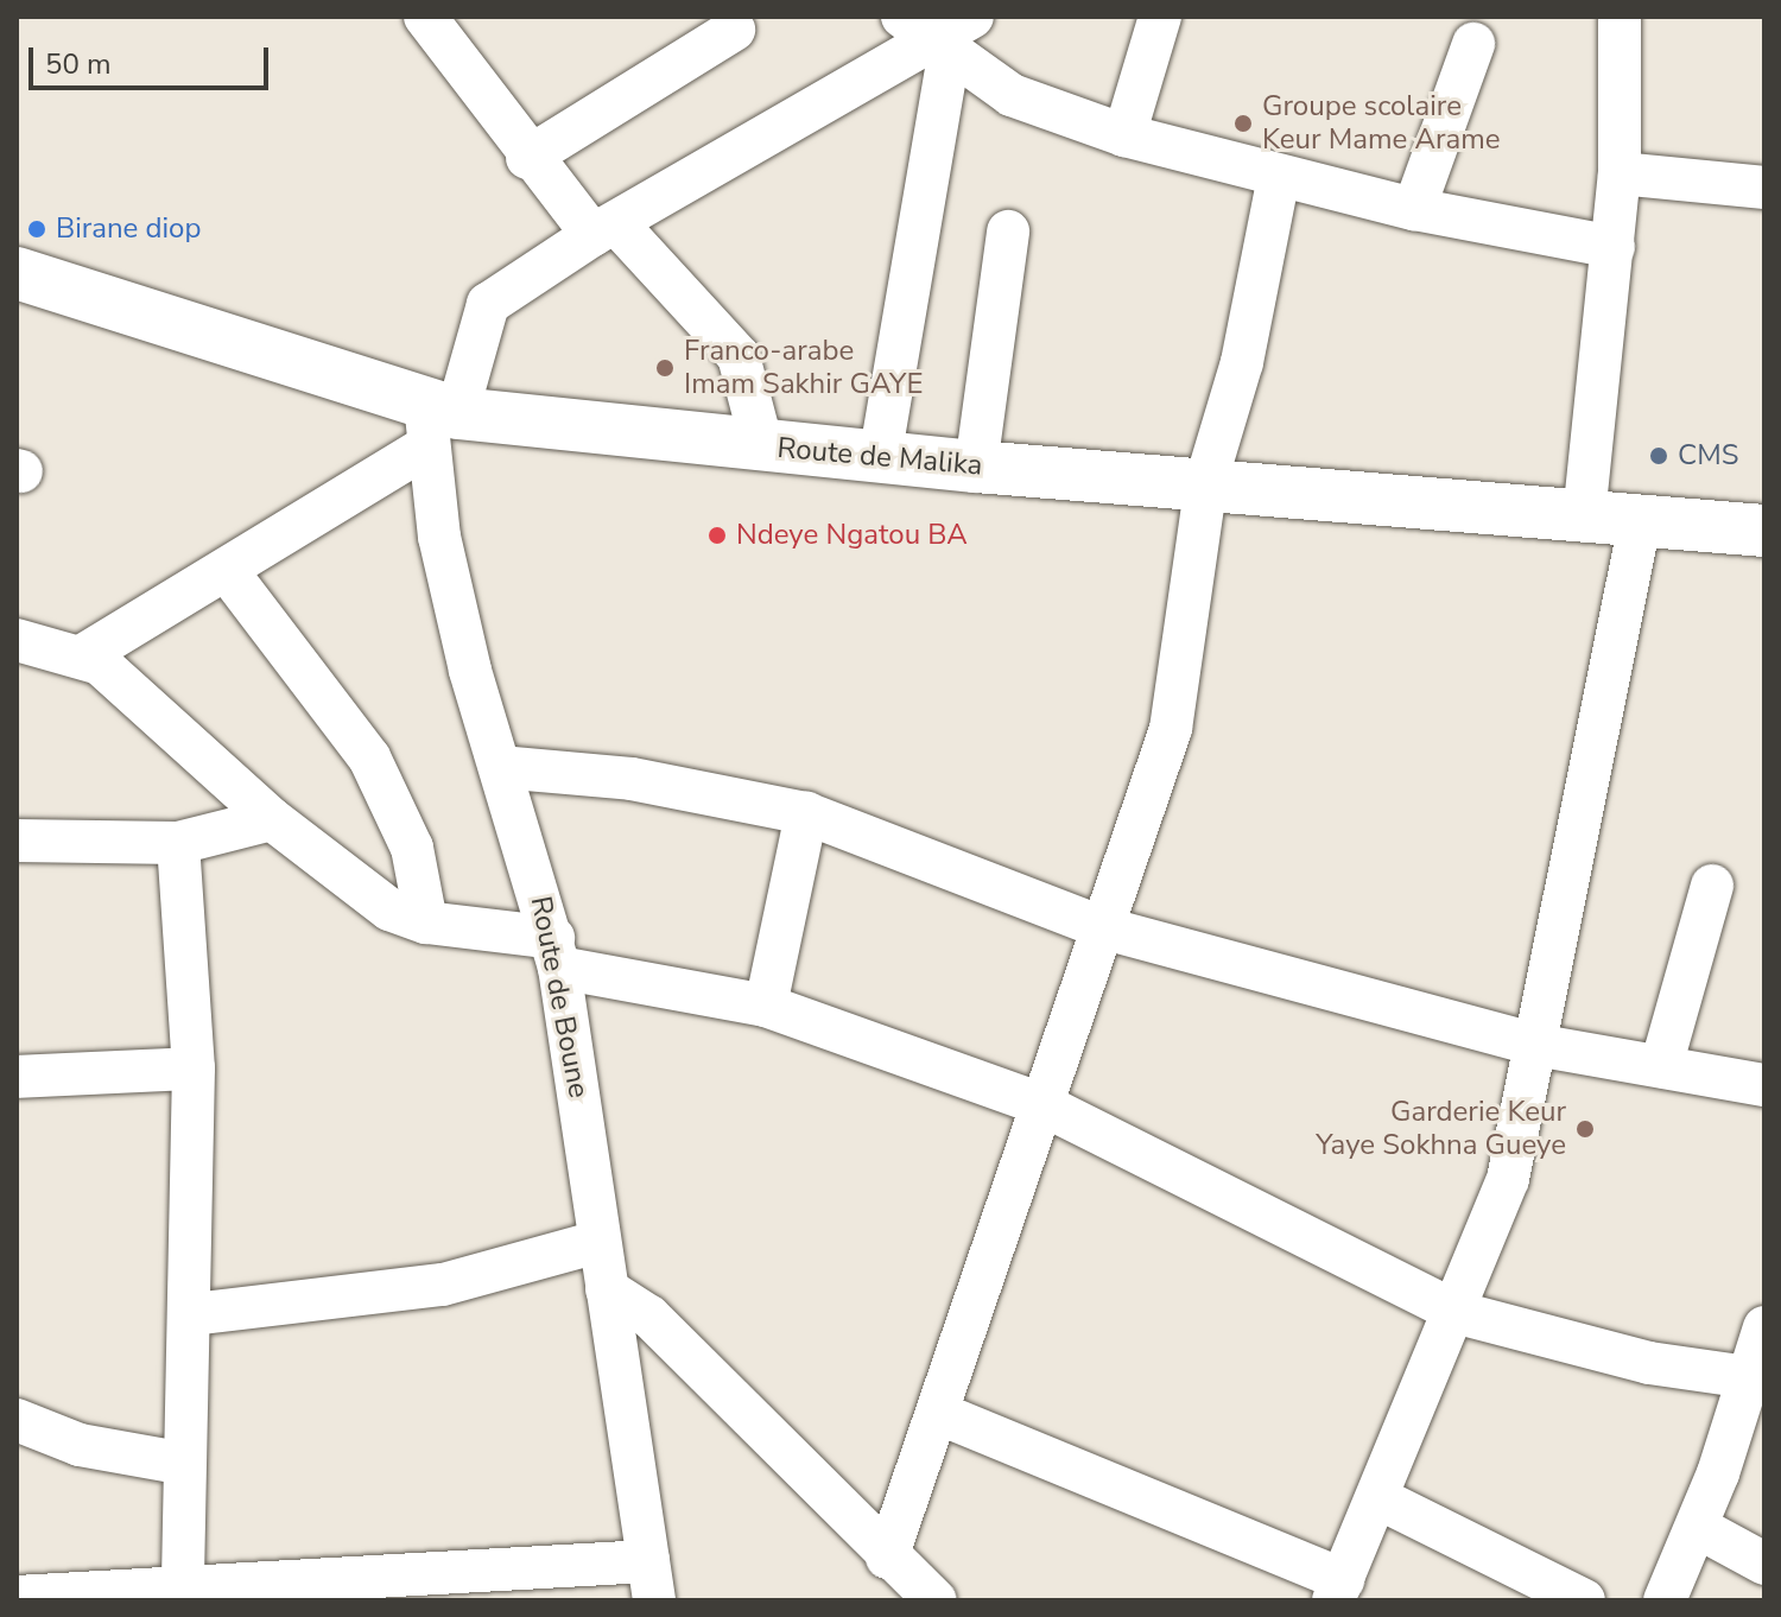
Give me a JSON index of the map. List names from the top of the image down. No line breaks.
{"streets":{"main road":["Route de Malika"],"street":["Route de Boune"]},"crossings":[["Route de Malika","Route de Boune"]],"places":["Groupe scolaire Keur Mame Arame","Birane diop","Franco-arabe Imam Sakhir GAYE","CMS","Ndeye Ngatou BA","Garderie Keur Yaye Sokhna Gueye"],"scale_bar":"50 m"}
